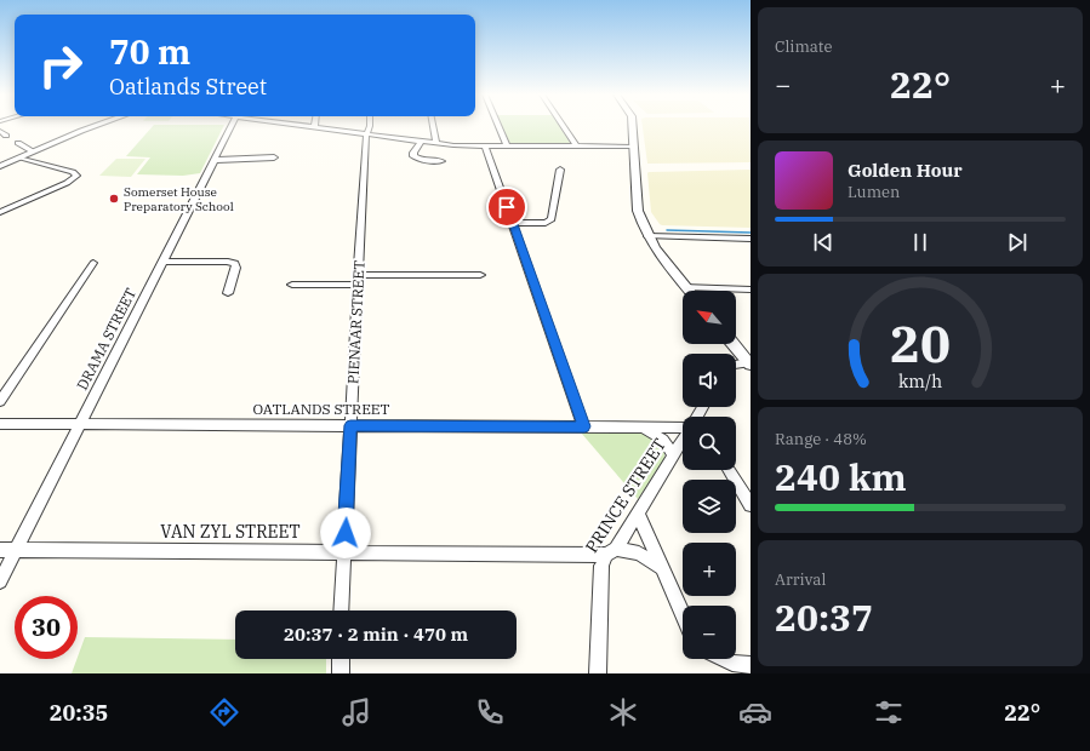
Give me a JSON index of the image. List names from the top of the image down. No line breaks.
{"streets":{"street":["PIENAAR STREET","DRAMA STREET","OATLANDS STREET","PRINCE STREET","VAN ZYL STREET"]},"crossings":[["PIENAAR STREET","OATLANDS STREET"],["PIENAAR STREET","VAN ZYL STREET"],["DRAMA STREET","OATLANDS STREET"],["DRAMA STREET","VAN ZYL STREET"],["OATLANDS STREET","PRINCE STREET"],["PRINCE STREET","VAN ZYL STREET"]],"places":["Somerset House Preparatory School"],"north":"top left","page":{"tile":["Climate",["Range · 48%","240 km"],["Arrival","20:37"]],"turn":["70 m","Oatlands Street"],"heat":["−","22°","+"],"song":["Golden Hour","Lumen"],"map_buttons":["+","−"],"limit":"30","trip":"20:37 · 2 min · 470 m","tabs":["20:35","22°"],"gauge":["20","km/h"]}}
